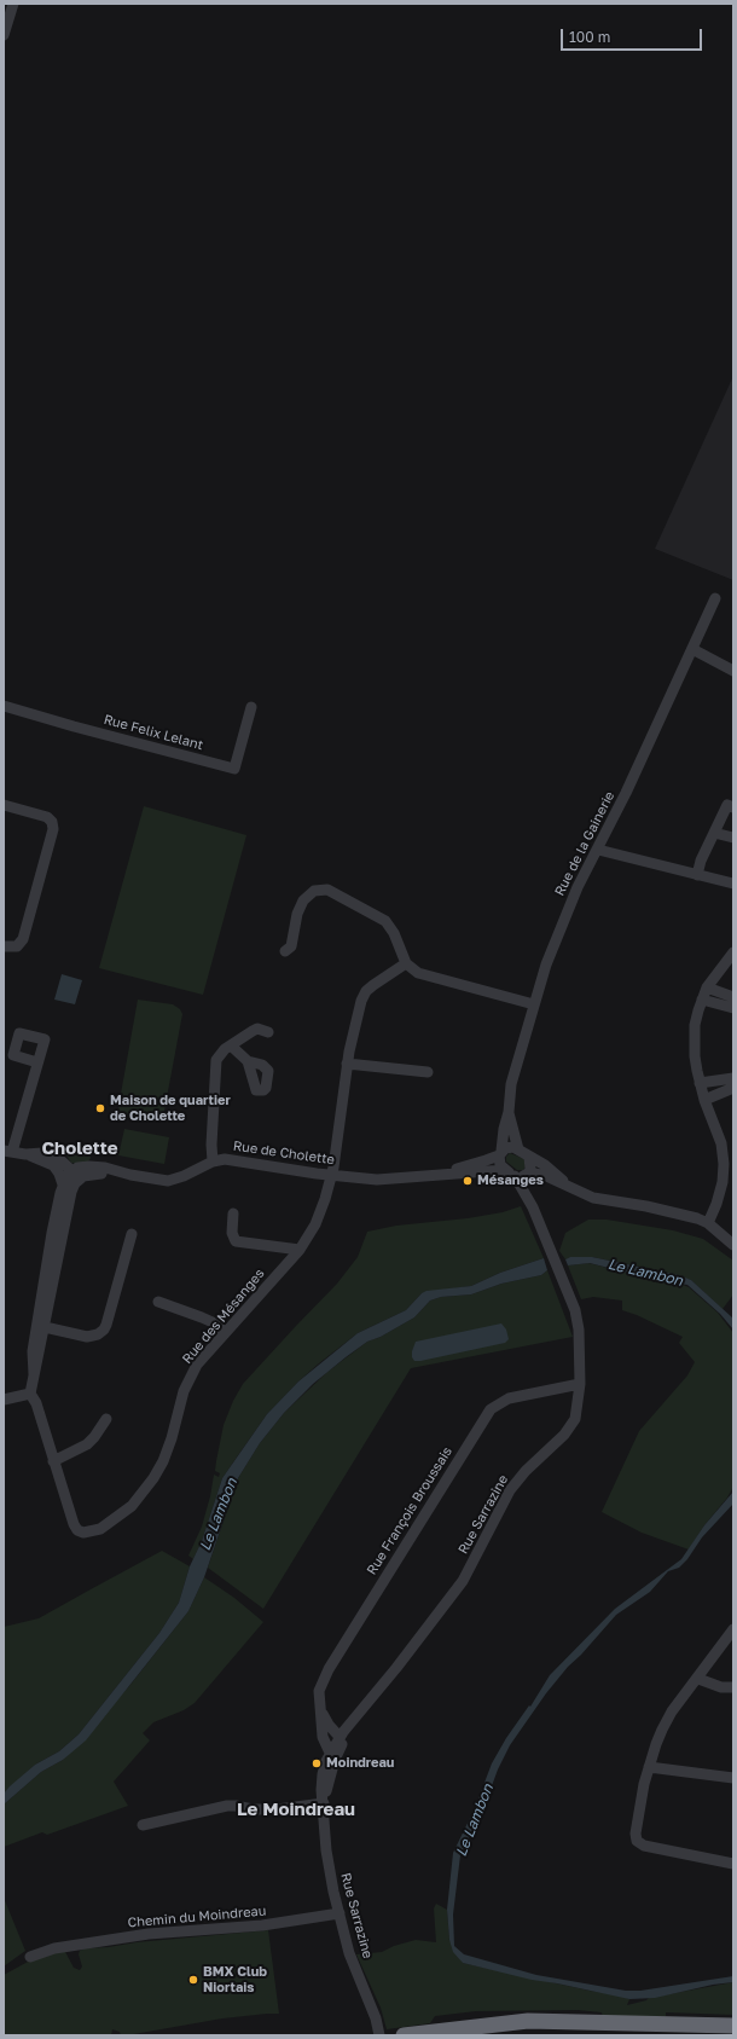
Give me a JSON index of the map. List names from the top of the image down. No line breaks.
{"streets":{"street":["Rue Felix Lelant","Rue de la Gainerie","Rue de Cholette","Rue des Mésanges","Rue François Broussais","Rue Sarrazine","Chemin du Moindreau"]},"crossings":[["Rue de la Gainerie","Rue de Cholette"],["Rue de la Gainerie","Rue Sarrazine"],["Rue de Cholette","Rue des Mésanges"],["Rue de Cholette","Rue Sarrazine"],["Rue François Broussais","Rue Sarrazine"],["Rue Sarrazine","Chemin du Moindreau"]],"districts":["Cholette","Le Moindreau"],"water":["Le Lambon"],"places":["Maison de quartier de Cholette","Mésanges","Moindreau","BMX Club Niortais"],"scale_bar":"100 m"}
